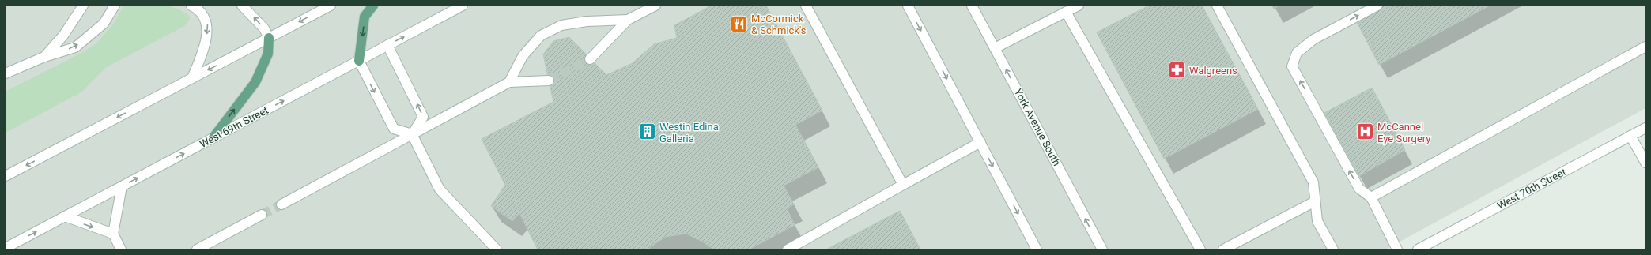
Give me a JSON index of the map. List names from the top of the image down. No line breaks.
{"streets":{"street":["West 69th Street","York Avenue South","West 70th Street"]},"places":{"restaurant":["McCormick & Schmick's"],"pharmacy":["Walgreens"],"building":["Westin Edina Galleria"],"hospital":["McCannel Eye Surgery"]}}
